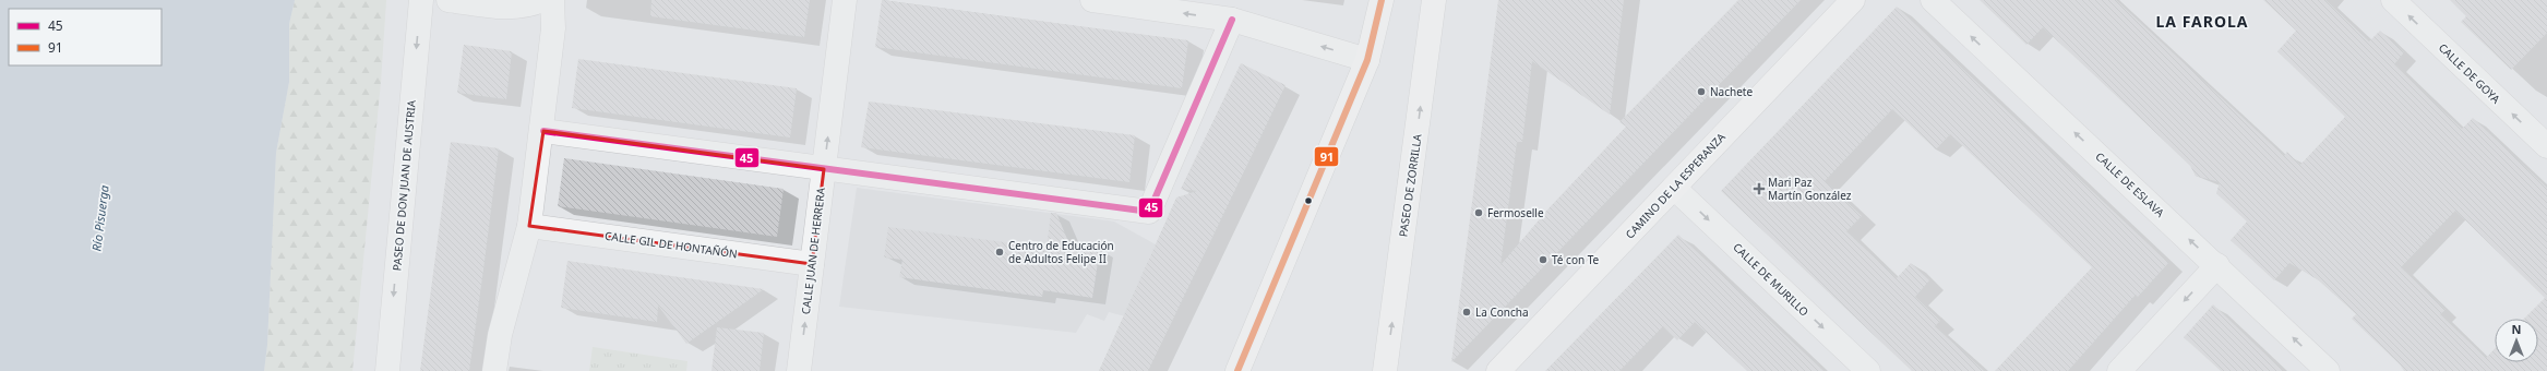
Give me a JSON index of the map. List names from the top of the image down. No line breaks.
{"streets":{"main road":["PASEO DE ZORRILLA","CAMINO DE LA ESPERANZA"],"street":["CALLE DE GOYA","CALLE DE ESLAVA","PASEO DE DON JUAN DE AUSTRIA","CALLE GIL DE HONTAÑÓN","CALLE JUAN DE HERRERA","CALLE DE MURILLO"]},"crossings":[["CAMINO DE LA ESPERANZA","CALLE DE MURILLO"],["CALLE GIL DE HONTAÑÓN","CALLE JUAN DE HERRERA"]],"one_way":["CALLE DE GOYA","CALLE DE ESLAVA","CALLE JUAN DE HERRERA","CALLE DE MURILLO"],"districts":["LA FAROLA"],"water":["Río Pisuerga"],"places":{"other":["Nachete","Fermoselle","Centro de Educación de Adultos Felipe II","Té con Te","La Concha"],"health":["Mari Paz Martín González"]},"lines":["transit line 91","transit line 45"],"legend":["45","91"],"north":"top"}
